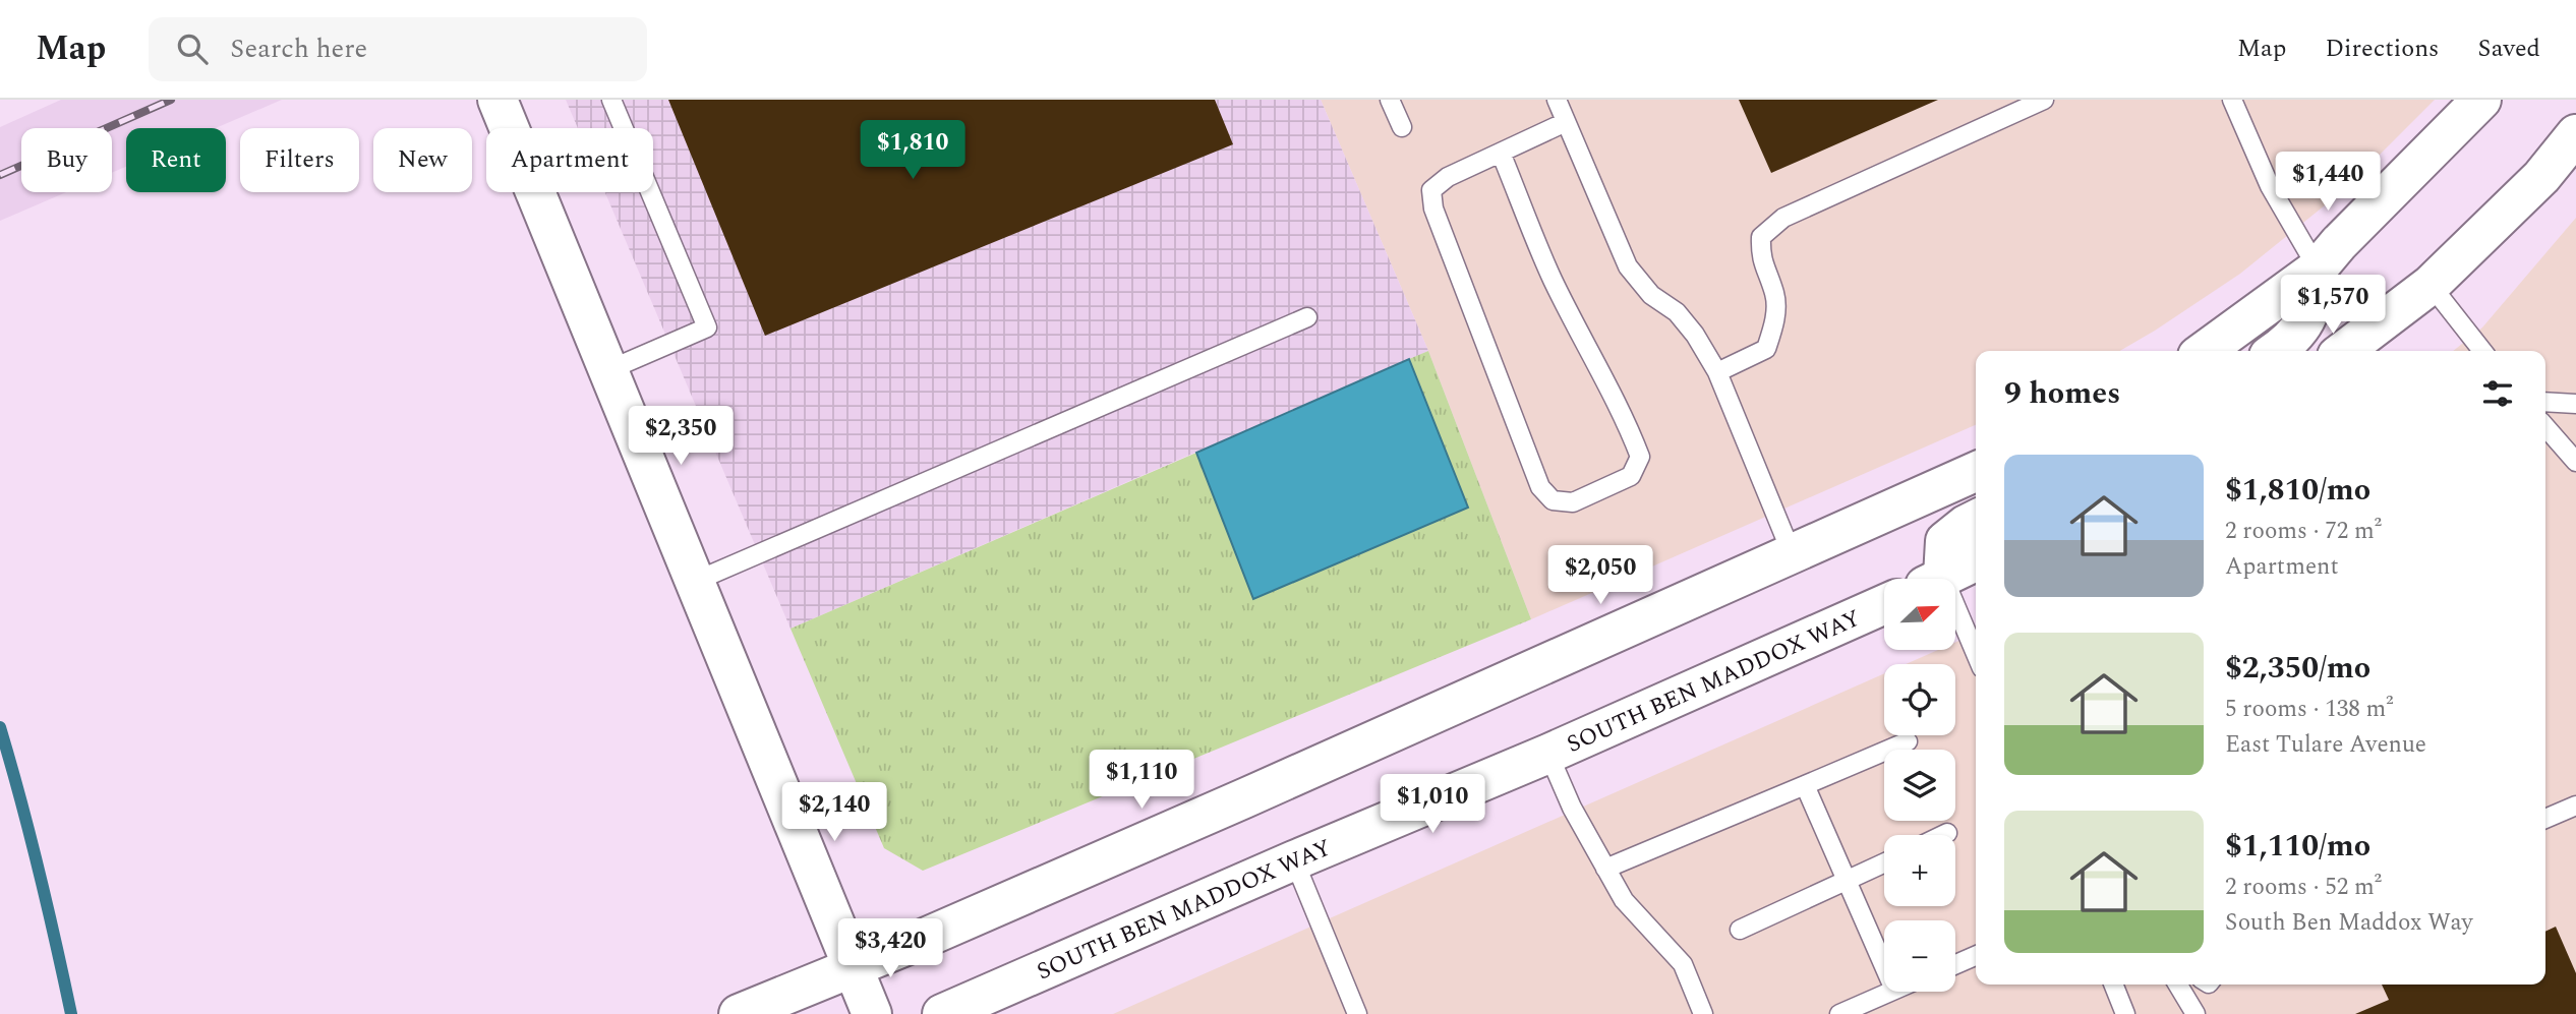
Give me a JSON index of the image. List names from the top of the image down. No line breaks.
{"streets":{"main road":["SOUTH BEN MADDOX WAY"]},"north":"top right","page":{"header":"Map","search":"Search here","nav":["Map","Directions","Saved"],"price":["$1,810","$1,440","$1,570","$2,350","$2,050","$1,110","$1,010","$2,140","$3,420"],"chip":["Buy","Rent","Filters","New","Apartment"],"heading":"9 homes","list":[{"name":"$1,810/mo","note":"2 rooms · 72 m² · Apartment"},{"name":"$2,350/mo","note":"5 rooms · 138 m² · East Tulare Avenue"},{"name":"$1,110/mo","note":"2 rooms · 52 m² · South Ben Maddox Way"}],"map_buttons":["+","−"]}}
